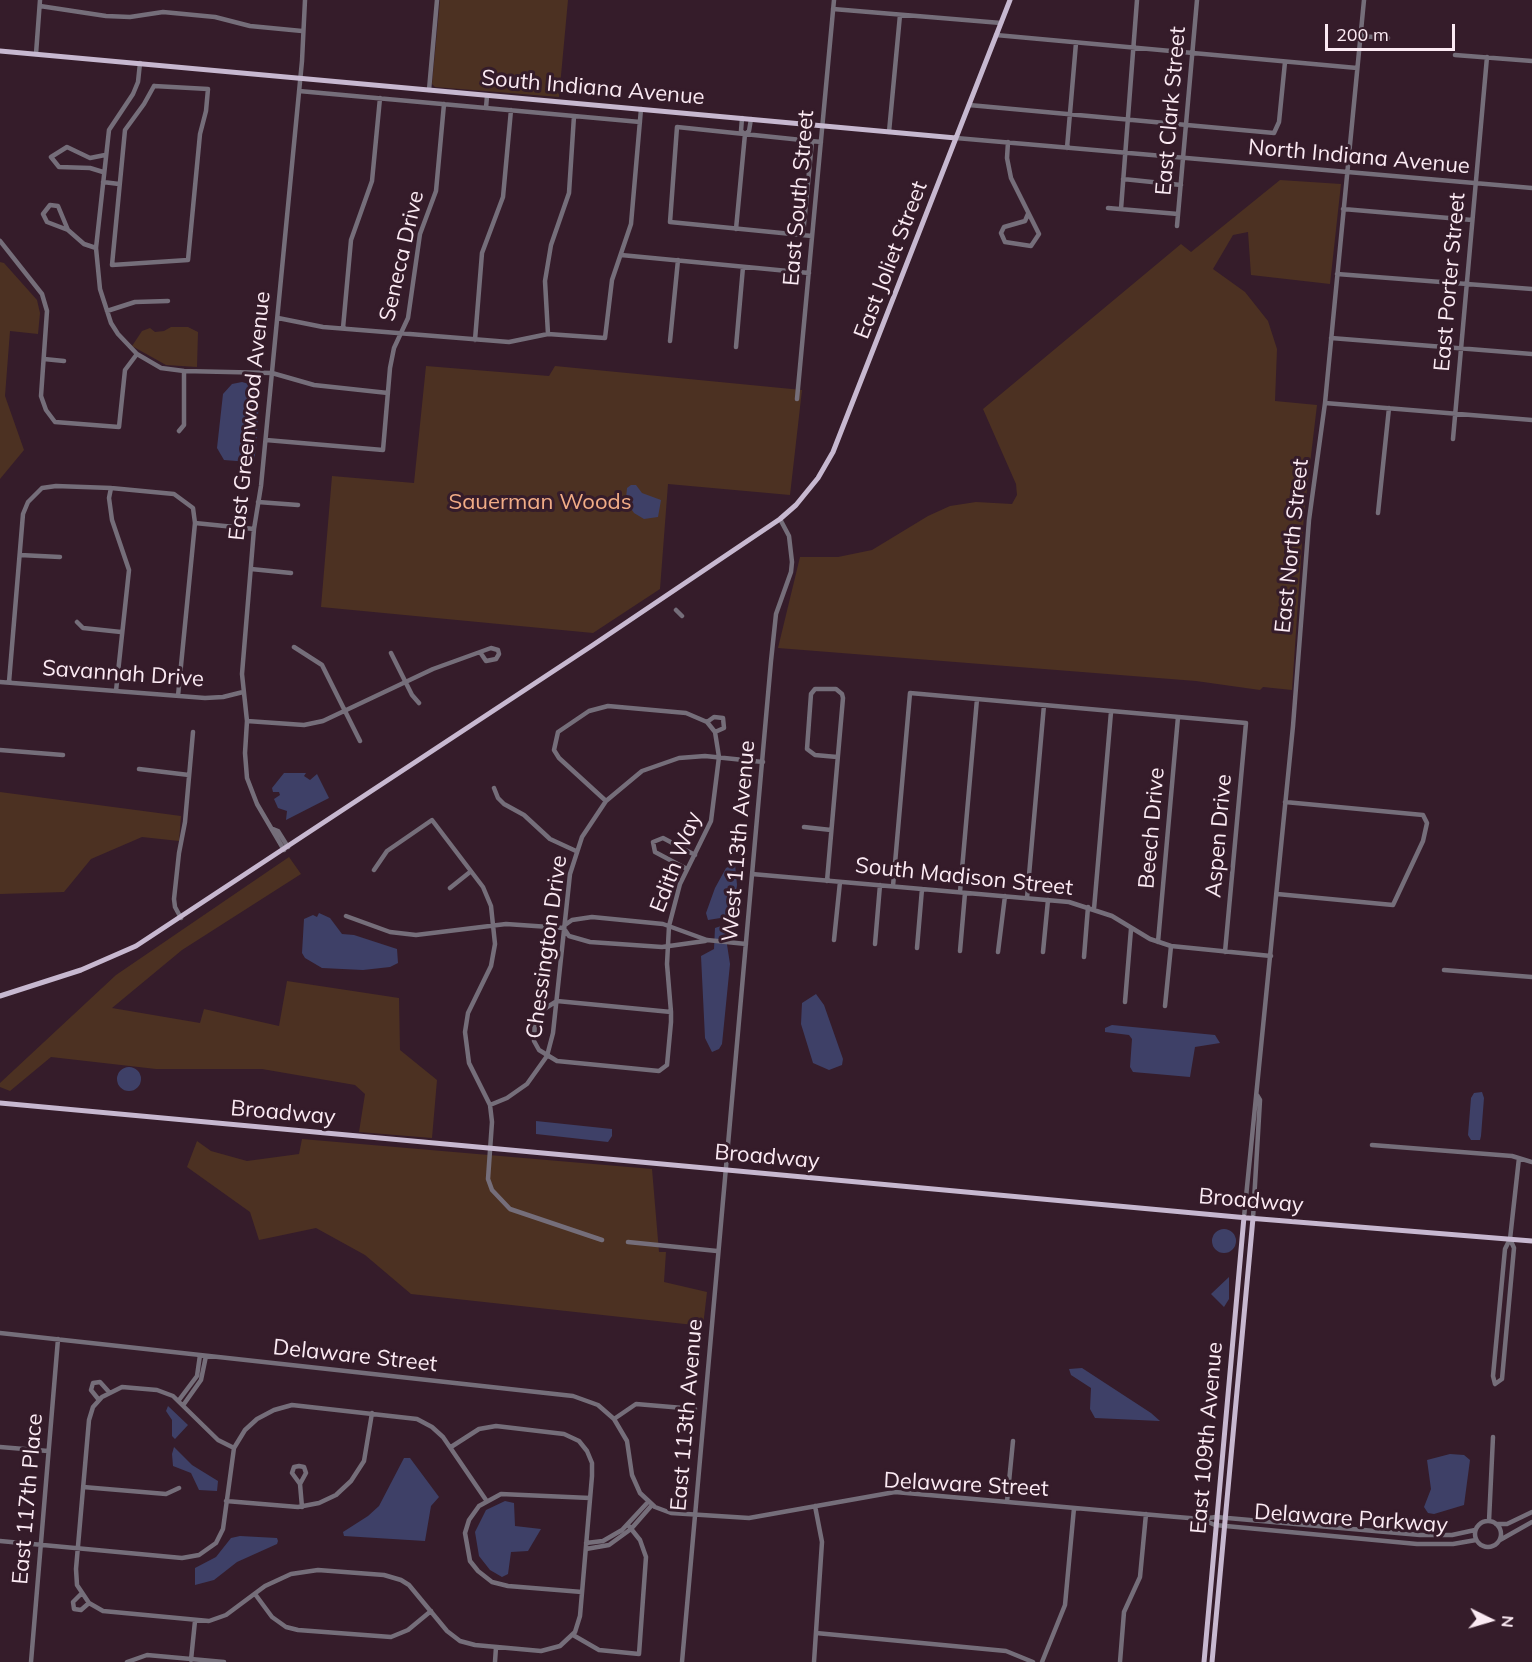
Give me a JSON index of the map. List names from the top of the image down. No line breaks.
{"streets":{"main road":["South Indiana Avenue","East Joliet Street","Broadway","East 109th Avenue"],"street":["East Clark Street","North Indiana Avenue","East South Street","Seneca Drive","East Porter Street","East Greenwood Avenue","East North Street","Savannah Drive","Beech Drive","Aspen Drive","West 113th Avenue","Edith Way","South Madison Street","Chessington Drive","Delaware Street","East 113th Avenue","East 117th Place","Delaware Parkway"]},"crossings":[["South Indiana Avenue","East Clark Street"],["South Indiana Avenue","North Indiana Avenue"],["South Indiana Avenue","East South Street"],["South Indiana Avenue","East Joliet Street"],["South Indiana Avenue","East Greenwood Avenue"],["East Clark Street","North Indiana Avenue"],["North Indiana Avenue","East Porter Street"],["North Indiana Avenue","East North Street"],["Seneca Drive","East Greenwood Avenue"],["East Joliet Street","East Greenwood Avenue"],["East Joliet Street","West 113th Avenue"],["East Greenwood Avenue","Savannah Drive"],["East North Street","South Madison Street"],["East North Street","Broadway"],["East North Street","East 109th Avenue"],["Beech Drive","Aspen Drive"],["Beech Drive","South Madison Street"],["Aspen Drive","South Madison Street"],["West 113th Avenue","South Madison Street"],["West 113th Avenue","Chessington Drive"],["West 113th Avenue","Broadway"],["West 113th Avenue","East 113th Avenue"],["Edith Way","Chessington Drive"],["Broadway","East 113th Avenue"],["Broadway","East 109th Avenue"],["Delaware Street","East 113th Avenue"],["Delaware Street","East 109th Avenue"],["Delaware Street","East 117th Place"],["Delaware Street","Delaware Parkway"],["East 109th Avenue","Delaware Parkway"]],"parks":["Sauerman Woods"],"scale_bar":"200 m","north":"right"}
